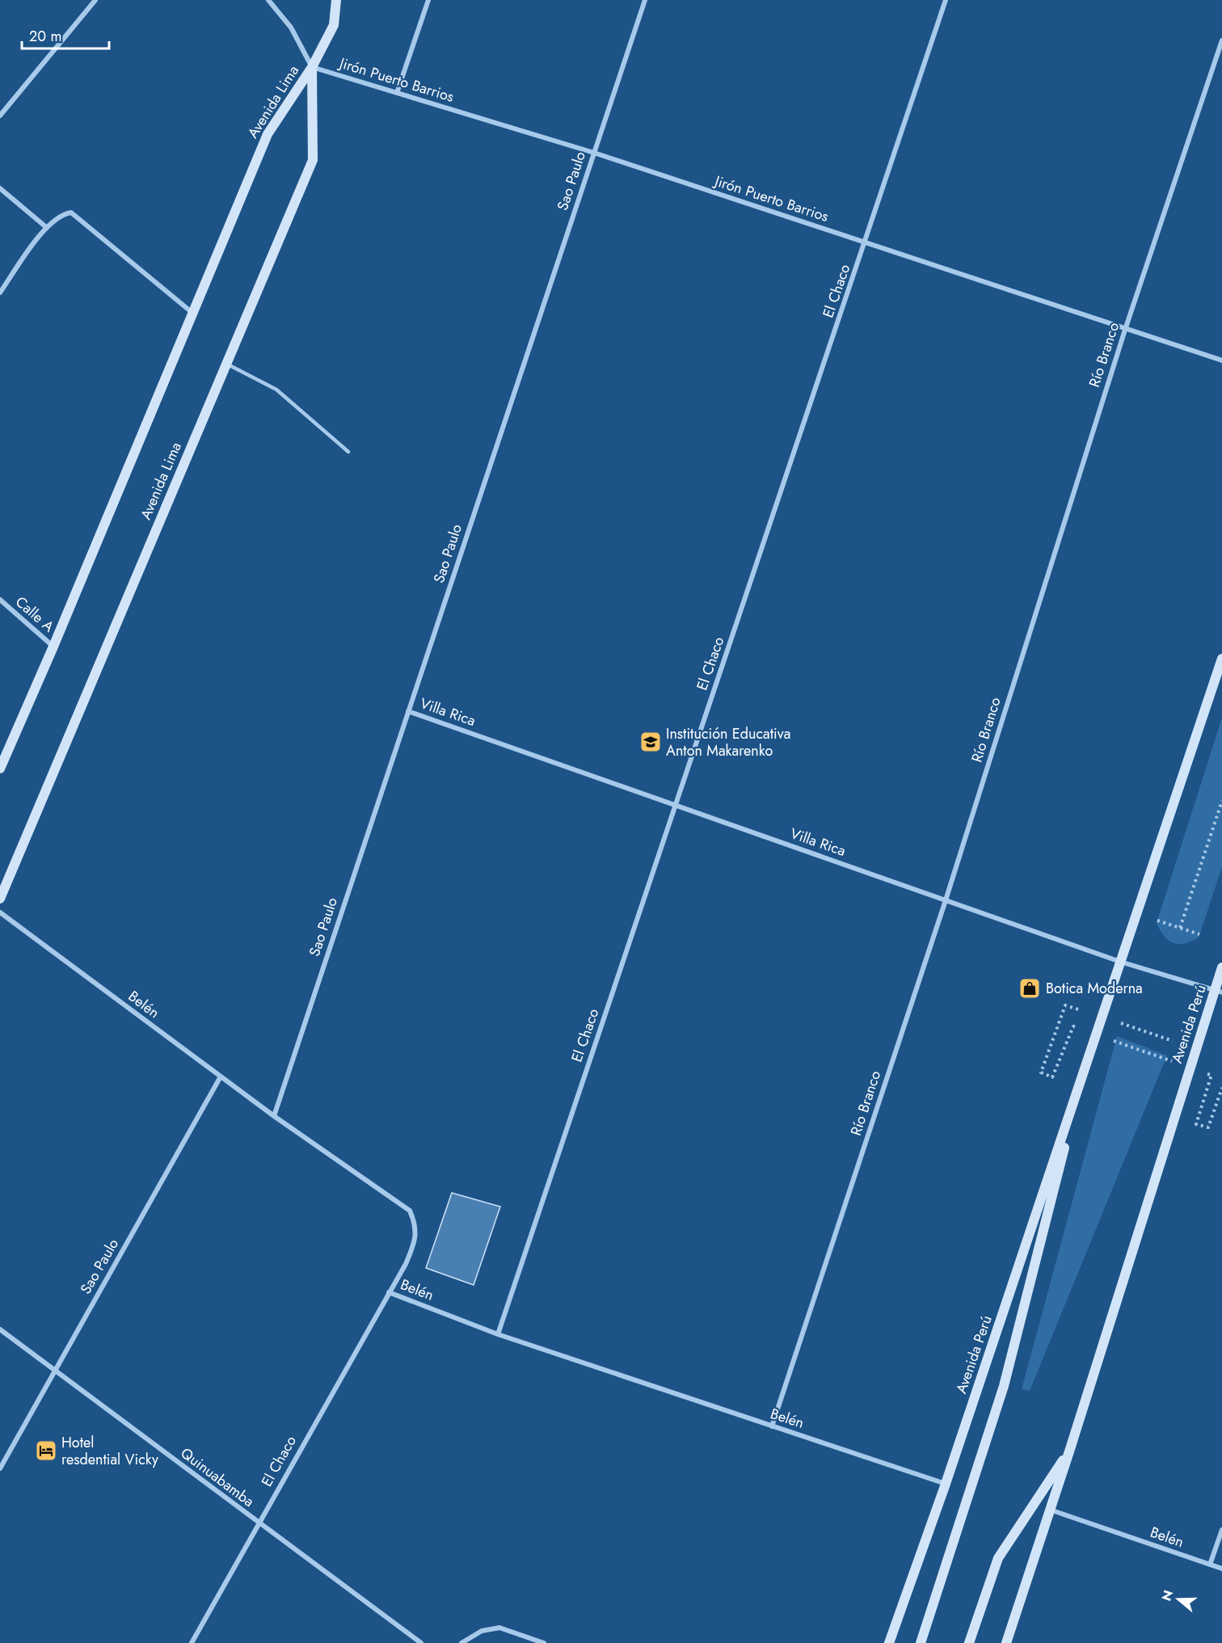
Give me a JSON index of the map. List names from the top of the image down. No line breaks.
{"streets":{"main road":["Avenida Lima","Avenida Perú"],"street":["Jirón Puerto Barrios","Sao Paulo","El Chaco","Río Branco","Calle A","Villa Rica","Belén","Quinuabamba"]},"crossings":[["Jirón Puerto Barrios","Avenida Lima"],["Jirón Puerto Barrios","Sao Paulo"],["Jirón Puerto Barrios","El Chaco"],["Jirón Puerto Barrios","Río Branco"],["Avenida Lima","Calle A"],["Sao Paulo","Villa Rica"],["Sao Paulo","Belén"],["Sao Paulo","Quinuabamba"],["El Chaco","Villa Rica"],["El Chaco","Belén"],["El Chaco","Quinuabamba"],["Río Branco","Villa Rica"],["Río Branco","Belén"],["Villa Rica","Avenida Perú"],["Belén","Avenida Perú"]],"places":{"school or university":["Institución Educativa Anton Makarenko"],"shop":["Botica Moderna"],"hotel":["Hotel resdential Vicky"]},"scale_bar":"20 m","north":"left"}
